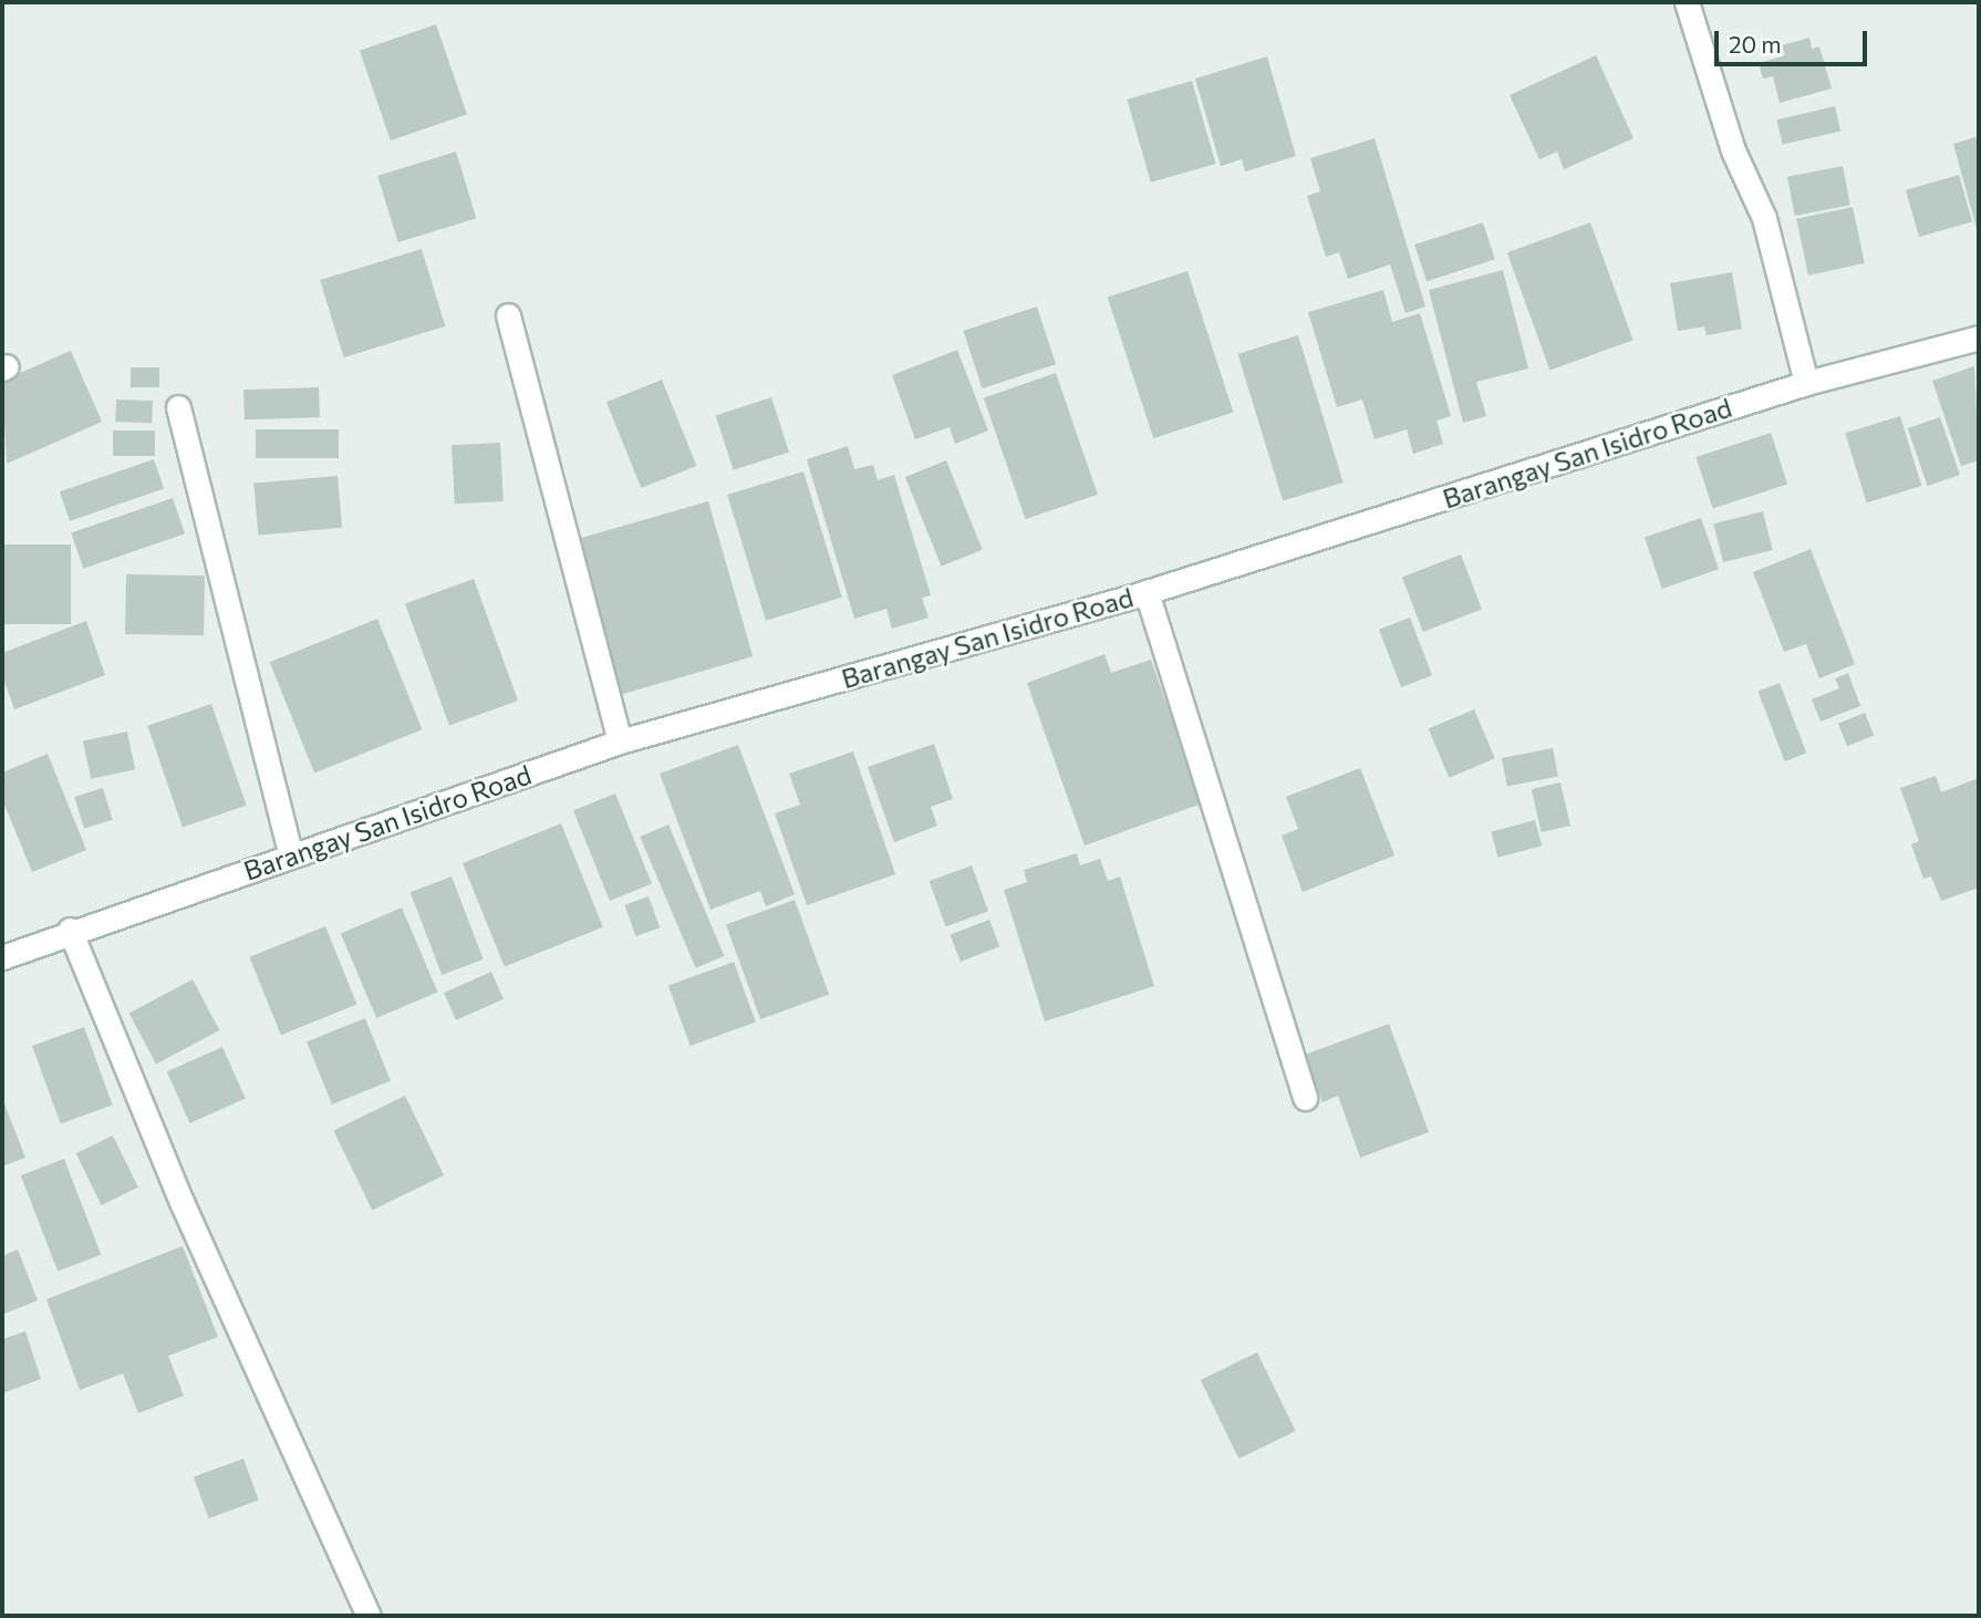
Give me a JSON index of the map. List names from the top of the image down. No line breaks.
{"streets":{"street":["Barangay San Isidro Road"]},"scale_bar":"20 m"}
